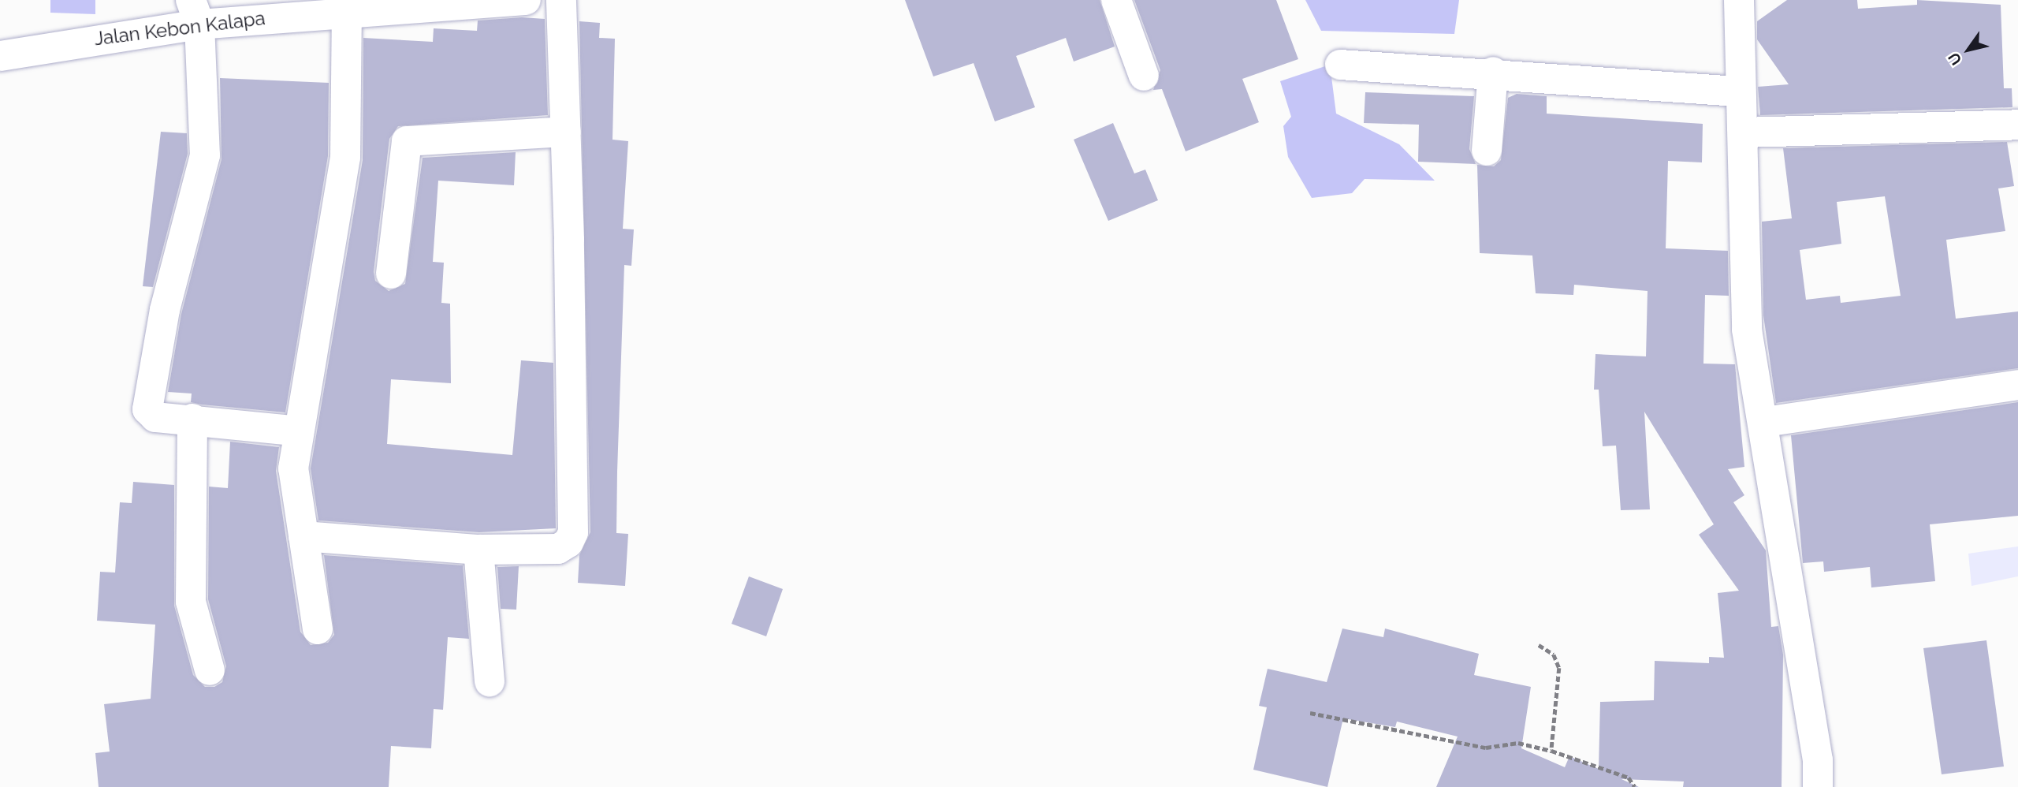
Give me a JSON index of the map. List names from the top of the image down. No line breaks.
{"streets":{"street":["Jalan Kebon Kalapa"]},"north":"bottom left"}
